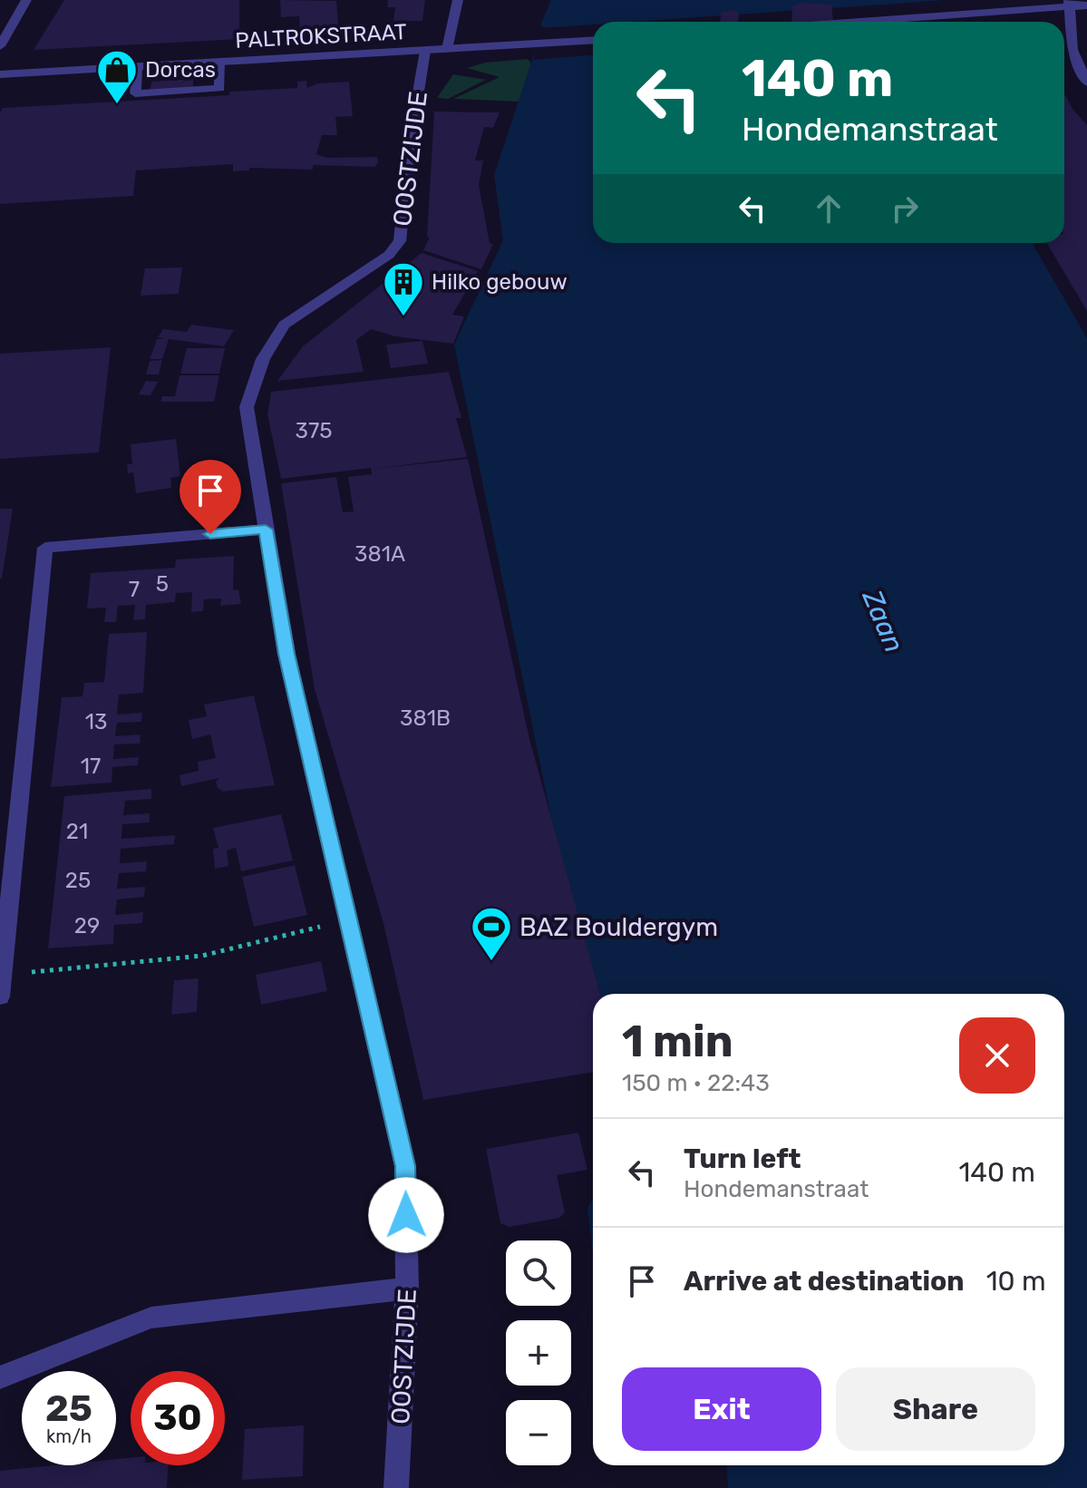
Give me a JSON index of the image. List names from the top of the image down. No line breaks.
{"streets":{"street":["PALTROKSTRAAT","OOSTZIJDE"]},"crossings":[["PALTROKSTRAAT","OOSTZIJDE"]],"water":["Zaan"],"places":{"shop":["Dorcas"],"building":["Hilko gebouw"],"sports":["BAZ Bouldergym"]},"house_numbers":["375","381A","5","7","381B","13","17","21","25","29"],"page":{"turn":["140 m","Hondemanstraat"],"heading":["1 min","150 m · 22:43"],"list":[{"name":"Turn left","note":"Hondemanstraat","value":"140 m"},{"name":"Arrive at destination","value":"10 m"}],"map_buttons":["+","−"],"buttons":["Exit","Share"],"speed":"25 km/h","limit":"30"}}
